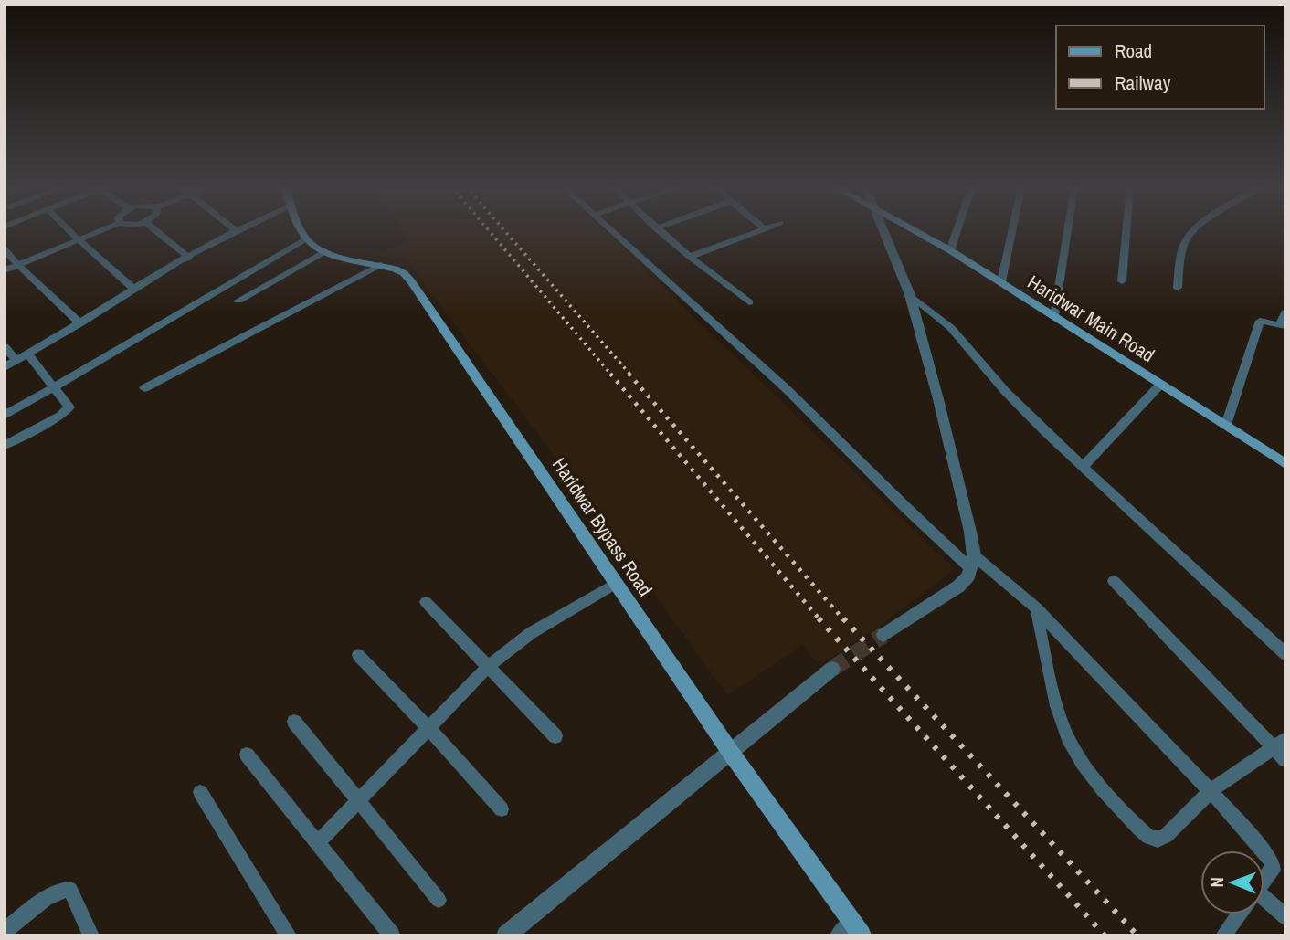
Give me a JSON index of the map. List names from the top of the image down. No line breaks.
{"streets":{"main road":["Haridwar Main Road","Haridwar Bypass Road"]},"legend":["Road","Railway"],"north":"left"}
